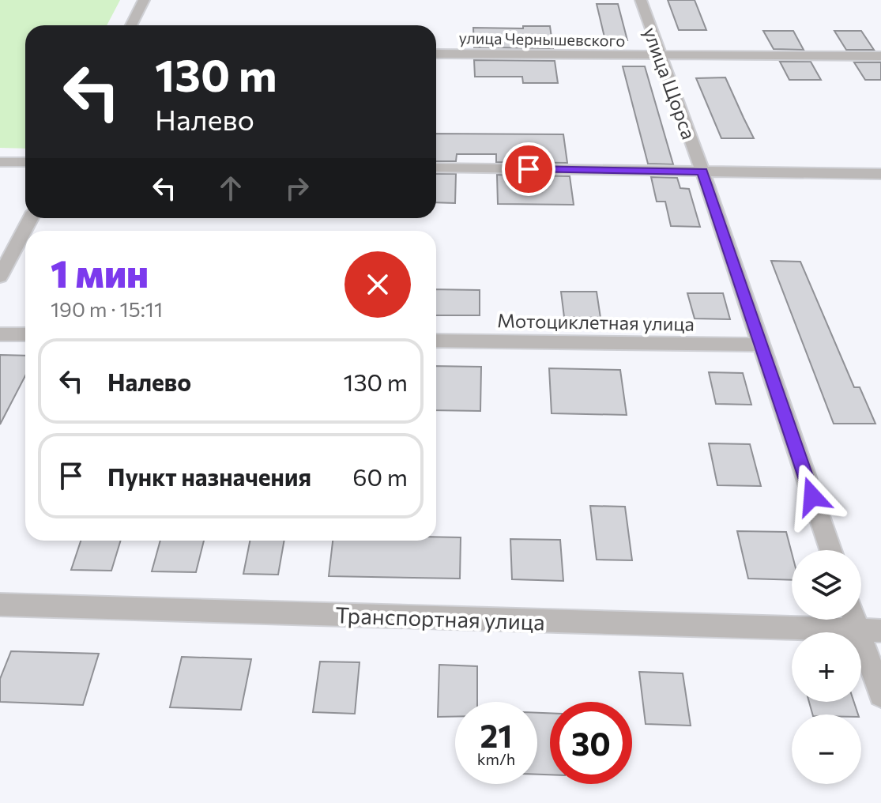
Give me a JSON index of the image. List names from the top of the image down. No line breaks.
{"streets":{"street":["улица Чернышевского","улица Щорса","Мотоциклетная улица","Транспортная улица"]},"crossings":[["улица Чернышевского","улица Щорса"],["улица Щорса","Мотоциклетная улица"]],"page":{"turn":["130 m","Налево"],"heading":["1 мин","190 m · 15:11"],"list":[{"name":"Налево","value":"130 m"},{"name":"Пункт назначения","value":"60 m"}],"map_buttons":["+","−"],"speed":"21 km/h","limit":"30"}}
